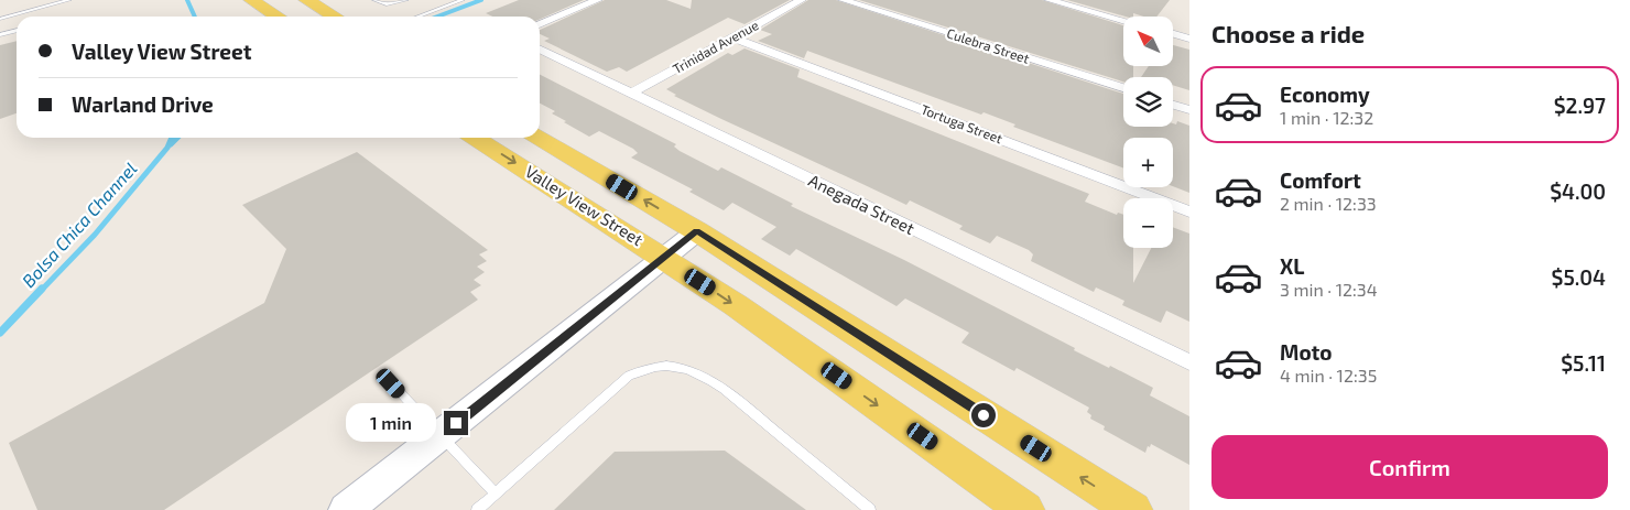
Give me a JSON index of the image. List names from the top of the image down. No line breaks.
{"streets":{"main road":["Valley View Street"],"street":["Culebra Street","Trinidad Avenue","Tortuga Street","Anegada Street"]},"crossings":[["Trinidad Avenue","Tortuga Street"],["Trinidad Avenue","Anegada Street"]],"water":["Bolsa Chica Channel"],"north":"top left","page":{"heading":"Choose a ride","map_buttons":["+","−"],"banner":["Valley View Street","Warland Drive"],"list":[{"name":"Economy","note":"1 min · 12:32","value":"$2.97"},{"name":"Comfort","note":"2 min · 12:33","value":"$4.00"},{"name":"XL","note":"3 min · 12:34","value":"$5.04"},{"name":"Moto","note":"4 min · 12:35","value":"$5.11"}],"bubble":"1 min","buttons":"Confirm"}}
